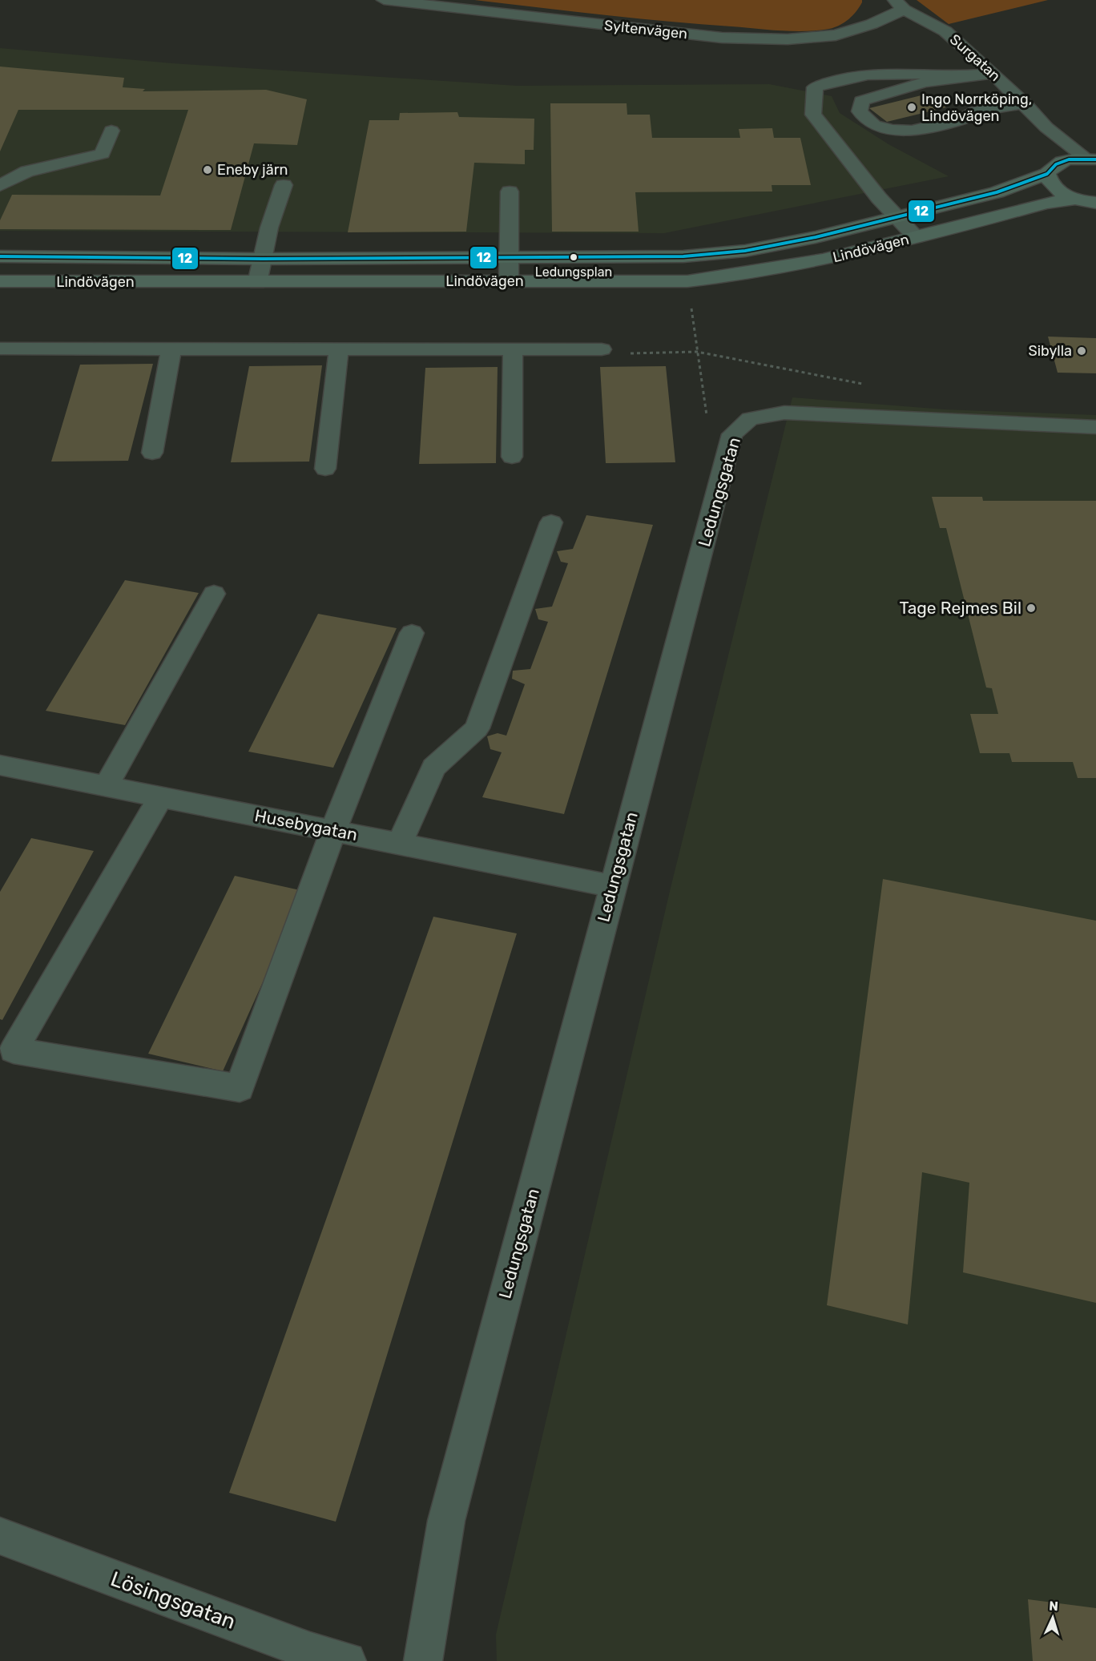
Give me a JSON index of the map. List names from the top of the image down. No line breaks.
{"streets":{"main road":["Lindövägen"],"street":["Syltenvägen","Surgatan","Ledungsgatan","Husebygatan","Lösingsgatan"]},"crossings":[["Syltenvägen","Surgatan"],["Surgatan","Lindövägen"],["Ledungsgatan","Husebygatan"]],"places":["Ingo Norrköping, Lindövägen","Eneby järn","Ledungsplan","Sibylla","Tage Rejmes Bil"],"lines":["transit line 12"],"north":"top"}
